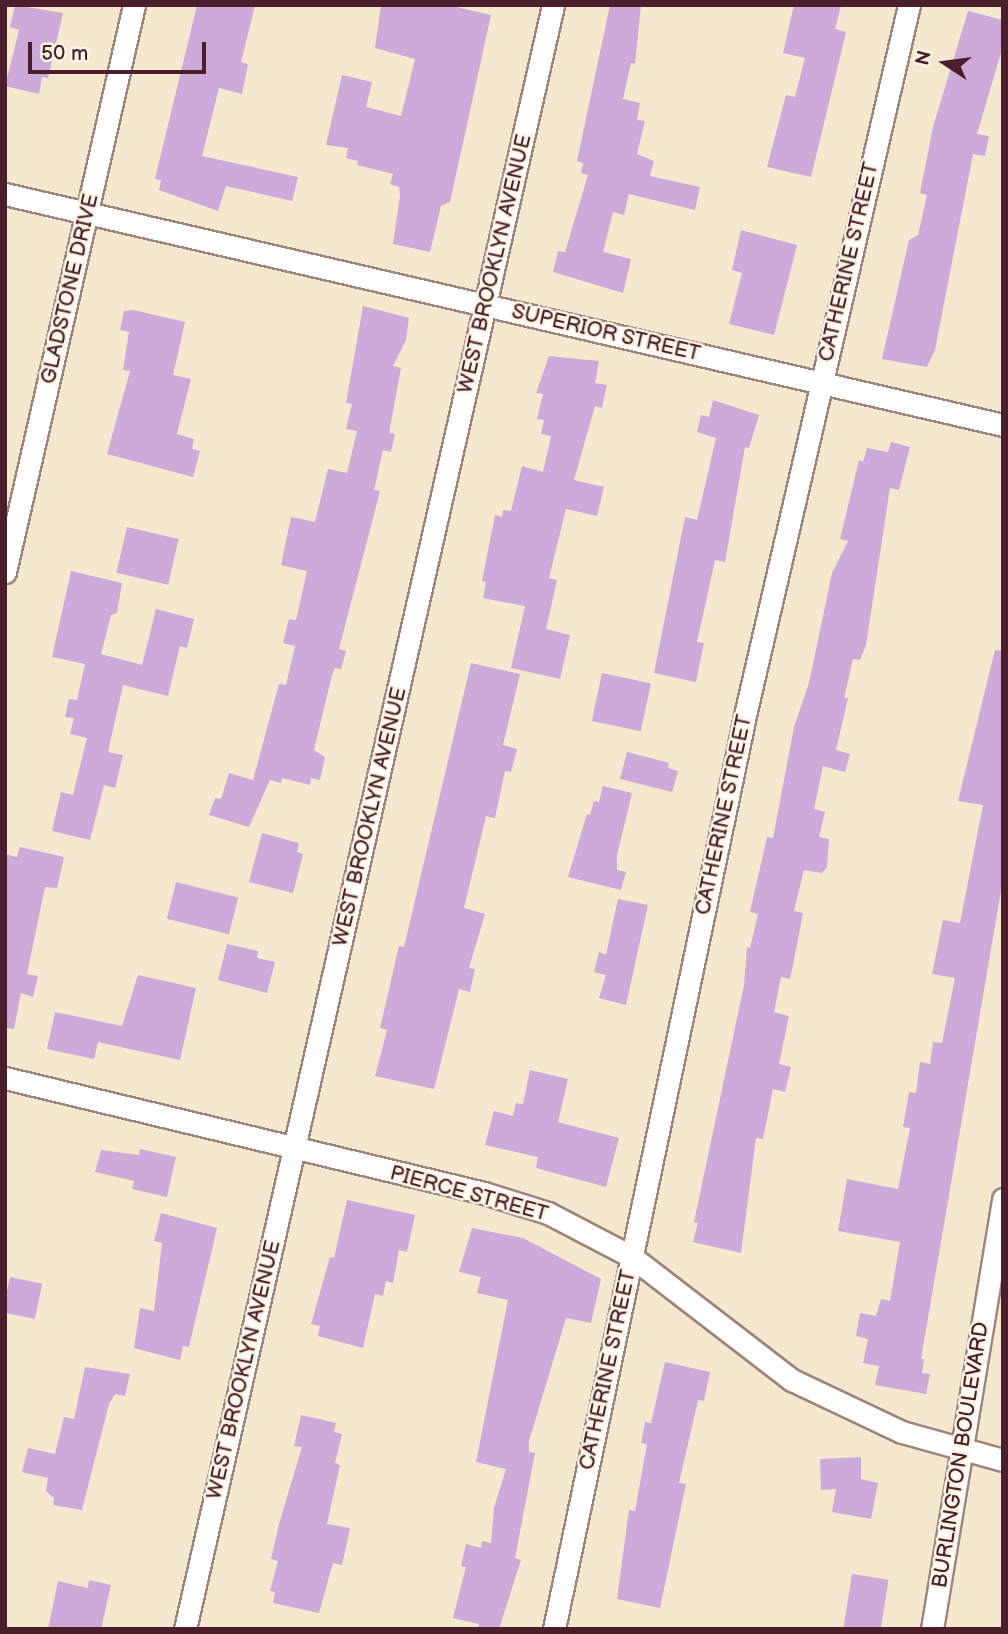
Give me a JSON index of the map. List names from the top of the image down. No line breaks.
{"streets":{"street":["CATHERINE STREET","WEST BROOKLYN AVENUE","GLADSTONE DRIVE","SUPERIOR STREET","PIERCE STREET","BURLINGTON BOULEVARD"]},"crossings":[["CATHERINE STREET","SUPERIOR STREET"],["CATHERINE STREET","PIERCE STREET"],["WEST BROOKLYN AVENUE","SUPERIOR STREET"],["WEST BROOKLYN AVENUE","PIERCE STREET"],["GLADSTONE DRIVE","SUPERIOR STREET"],["PIERCE STREET","BURLINGTON BOULEVARD"]],"scale_bar":"50 m","north":"left"}
